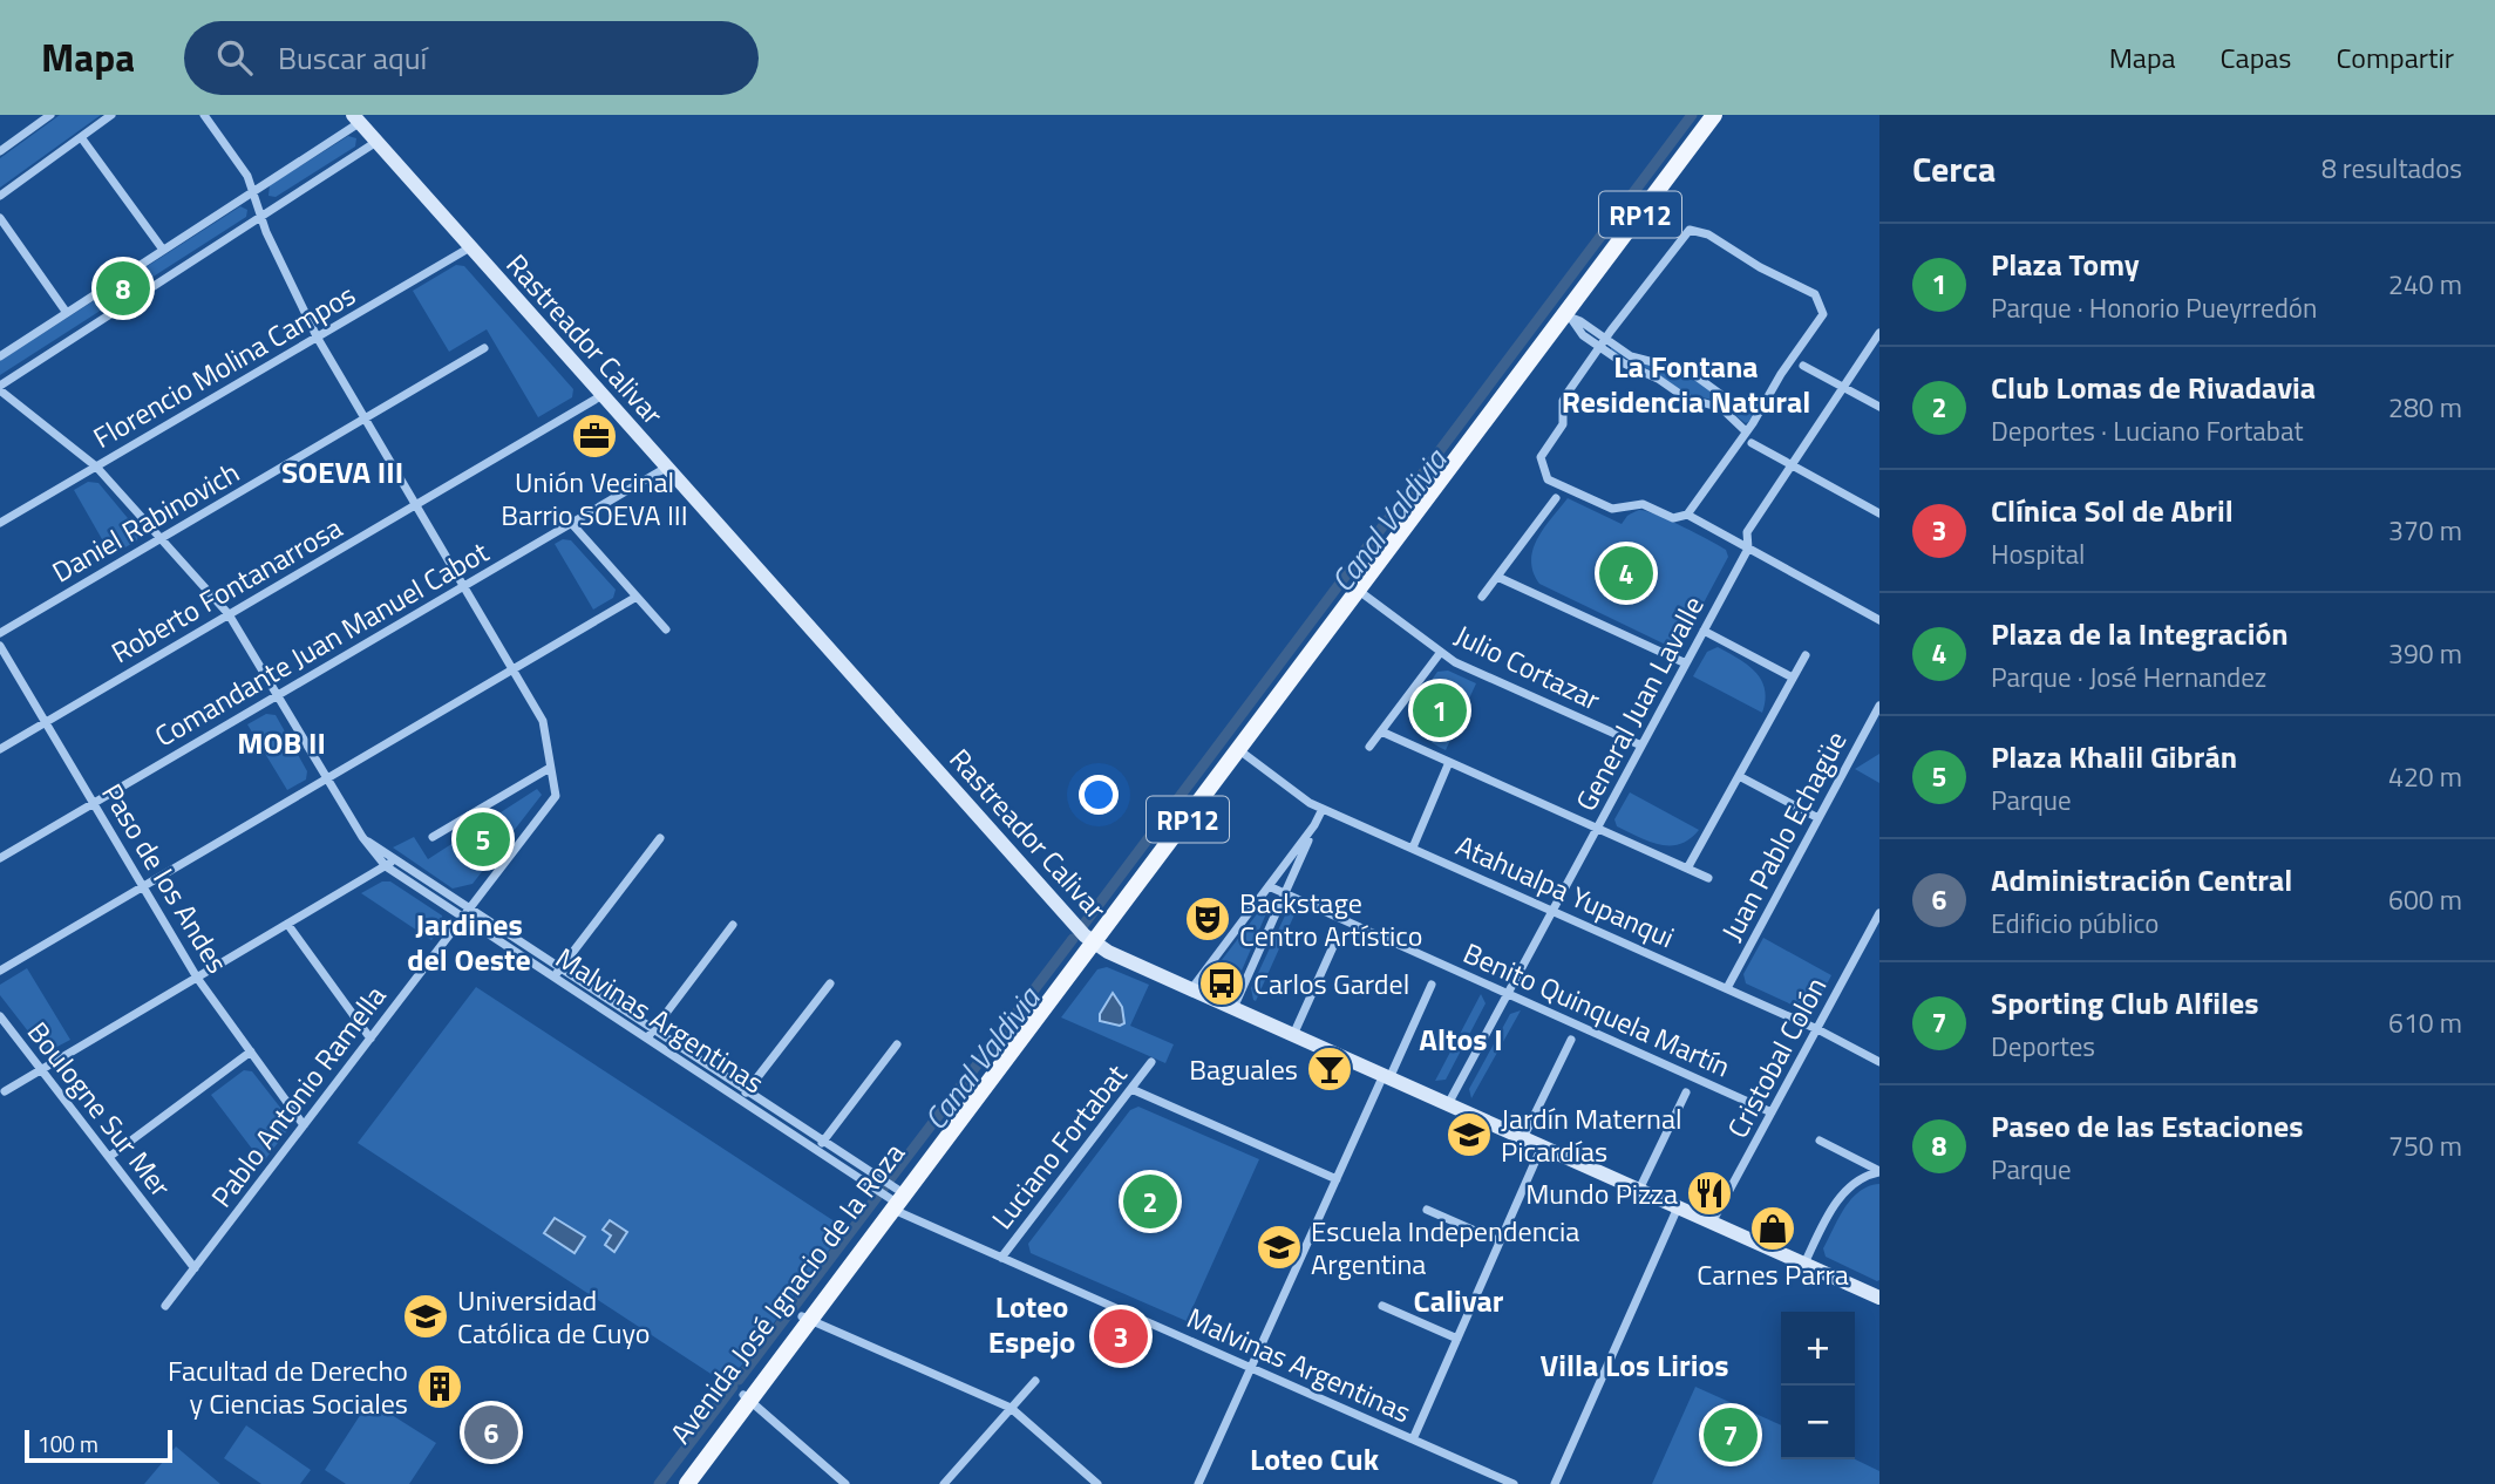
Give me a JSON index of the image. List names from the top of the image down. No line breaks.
{"streets":{"main road":["RP12","Rastreador Calivar","Avenida José Ignacio de la Roza"],"street":["Florencio Molina Campos","Daniel Rabinovich","Roberto Fontanarrosa","Comandante Juan Manuel Cabot","Julio Cortazar","General Juan Lavalle","Juan Pablo Echagüe","Paso de los Andes","Atahualpa Yupanqui","Benito Quinquela Martín","Malvinas Argentinas","Cristobal Colón","Pablo Antonio Ramella","Boulogne Sur Mer","Luciano Fortabat"]},"crossings":[["Rastreador Calivar","Florencio Molina Campos"],["Rastreador Calivar","Roberto Fontanarrosa"],["Rastreador Calivar","Comandante Juan Manuel Cabot"],["Rastreador Calivar","General Juan Lavalle"],["Rastreador Calivar","Cristobal Colón"],["Rastreador Calivar","Avenida José Ignacio de la Roza"],["Florencio Molina Campos","Malvinas Argentinas"],["Daniel Rabinovich","Malvinas Argentinas"],["Roberto Fontanarrosa","Paso de los Andes"],["Roberto Fontanarrosa","Malvinas Argentinas"],["Comandante Juan Manuel Cabot","Paso de los Andes"],["Comandante Juan Manuel Cabot","Malvinas Argentinas"],["Julio Cortazar","General Juan Lavalle"],["Julio Cortazar","Avenida José Ignacio de la Roza"],["General Juan Lavalle","Atahualpa Yupanqui"],["General Juan Lavalle","Benito Quinquela Martín"],["Juan Pablo Echagüe","Atahualpa Yupanqui"],["Paso de los Andes","Pablo Antonio Ramella"],["Atahualpa Yupanqui","Cristobal Colón"],["Atahualpa Yupanqui","Avenida José Ignacio de la Roza"],["Benito Quinquela Martín","Cristobal Colón"],["Malvinas Argentinas","Pablo Antonio Ramella"],["Malvinas Argentinas","Luciano Fortabat"],["Malvinas Argentinas","Avenida José Ignacio de la Roza"],["Pablo Antonio Ramella","Boulogne Sur Mer"]],"districts":["La Fontana Residencia Natural","SOEVA III","MOB II","Jardines del Oeste","Altos I","Calivar","Loteo Espejo","Villa Los Lirios","Loteo Cuk"],"water":["Canal Valdivia"],"places":{"office":["Unión Vecinal Barrio SOEVA III"],"theatre":["Backstage Centro Artístico"],"bus stop":["Carlos Gardel"],"bar":["Baguales"],"school or university":["Jardín Maternal Picardías","Escuela Independencia Argentina","Universidad Católica de Cuyo"],"restaurant":["Mundo Pizza"],"shop":["Carnes Parra"],"building":["Facultad de Derecho y Ciencias Sociales"]},"scale_bar":"100 m","page":{"header":"Mapa","search":"Buscar aquí","nav":["Mapa","Capas","Compartir"],"heading":["Cerca","8 resultados"],"list":[{"mark":"1","name":"Plaza Tomy","note":"Parque · Honorio Pueyrredón","value":"240 m"},{"mark":"2","name":"Club Lomas de Rivadavia","note":"Deportes · Luciano Fortabat","value":"280 m"},{"mark":"3","name":"Clínica Sol de Abril","note":"Hospital","value":"370 m"},{"mark":"4","name":"Plaza de la Integración","note":"Parque · José Hernandez","value":"390 m"},{"mark":"5","name":"Plaza Khalil Gibrán","note":"Parque","value":"420 m"},{"mark":"6","name":"Administración Central","note":"Edificio público","value":"600 m"},{"mark":"7","name":"Sporting Club Alfiles","note":"Deportes","value":"610 m"},{"mark":"8","name":"Paseo de las Estaciones","note":"Parque","value":"750 m"}],"pins":["8","4","1","5","2","3","6","7"],"map_buttons":["+","−"],"scale":"100 m"}}
